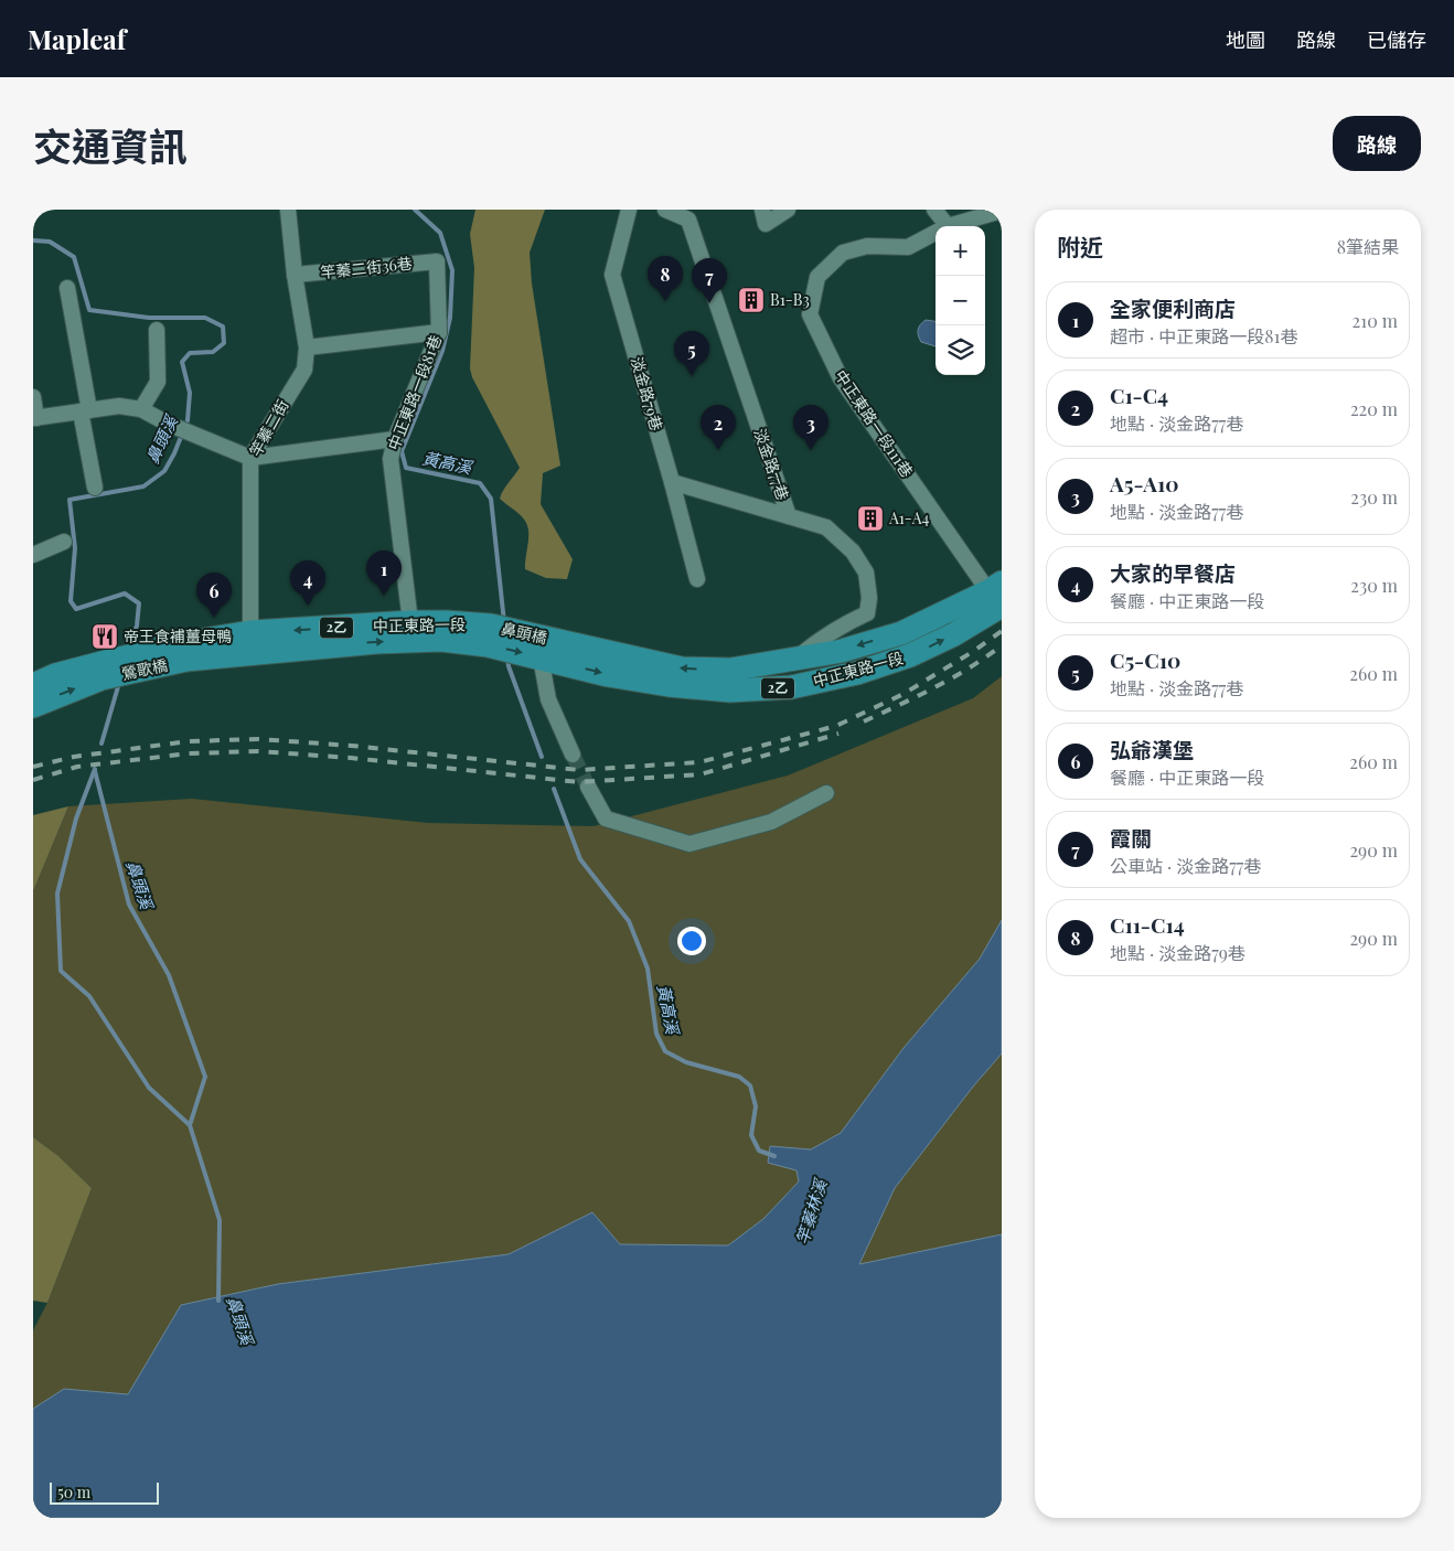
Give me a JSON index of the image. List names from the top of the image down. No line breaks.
{"streets":{"main road":["中正東路一段","2乙","鼻頭橋","鶯歌橋"],"street":["竿蓁二街36巷","中正東路一段81巷","淡金路79巷","中正東路一段111巷","竿蓁二街","淡金路77巷"]},"crossings":[["竿蓁二街36巷","中正東路一段81巷"],["竿蓁二街36巷","竿蓁二街"],["中正東路一段81巷","中正東路一段"],["中正東路一段111巷","中正東路一段"],["竿蓁二街","中正東路一段"],["淡金路77巷","中正東路一段"],["中正東路一段","鼻頭橋"],["中正東路一段","鶯歌橋"],["2乙","鶯歌橋"]],"water":["鼻頭溪","黃高溪","竿蓁林溪"],"places":{"building":["B1-B3","A1-A4"],"restaurant":["帝王食補薑母鴨"]},"scale_bar":"50 m","page":{"header":"Mapleaf","nav":["地圖","路線","已儲存"],"title":"交通資訊","buttons":"路線","heading":["附近","8筆結果"],"map_buttons":["+","−"],"pins":["8","7","5","2","3","1","4","6"],"list":[{"mark":"1","name":"全家便利商店","note":"超市 · 中正東路一段81巷","value":"210 m"},{"mark":"2","name":"C1-C4","note":"地點 · 淡金路77巷","value":"220 m"},{"mark":"3","name":"A5-A10","note":"地點 · 淡金路77巷","value":"230 m"},{"mark":"4","name":"大家的早餐店","note":"餐廳 · 中正東路一段","value":"230 m"},{"mark":"5","name":"C5-C10","note":"地點 · 淡金路77巷","value":"260 m"},{"mark":"6","name":"弘爺漢堡","note":"餐廳 · 中正東路一段","value":"260 m"},{"mark":"7","name":"霞關","note":"公車站 · 淡金路77巷","value":"290 m"},{"mark":"8","name":"C11-C14","note":"地點 · 淡金路79巷","value":"290 m"}],"scale":"50 m"}}
